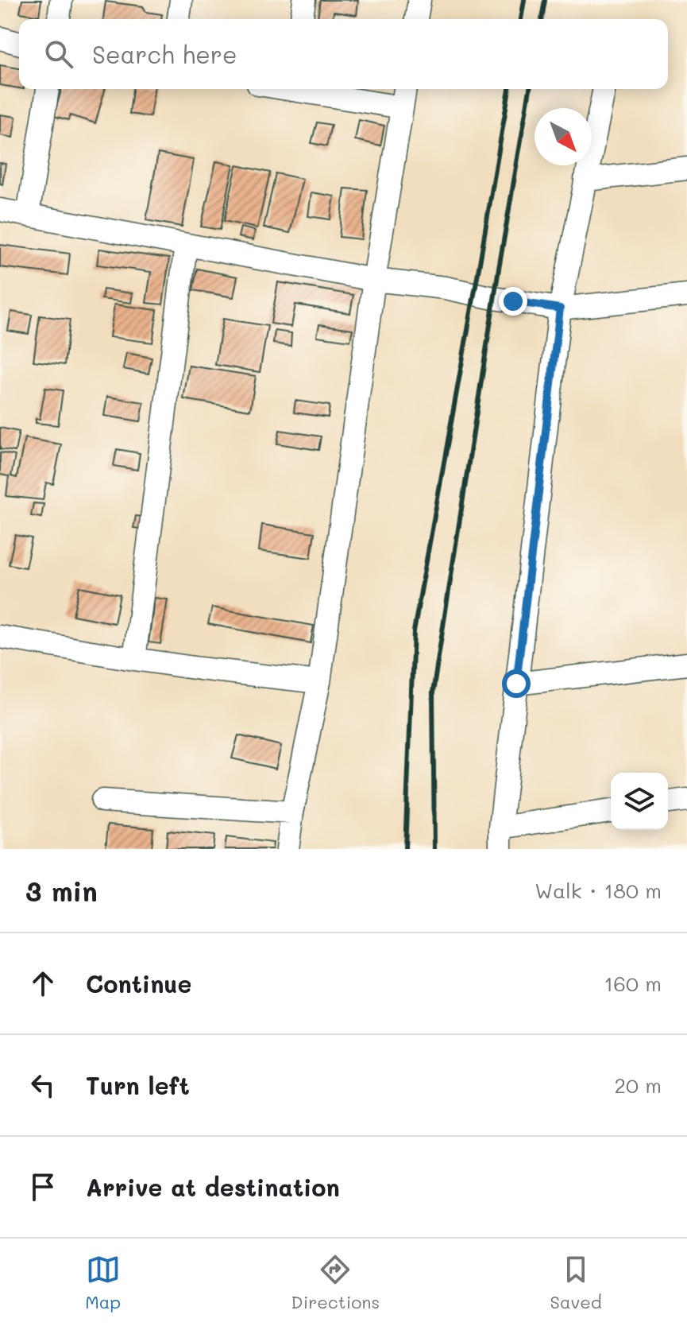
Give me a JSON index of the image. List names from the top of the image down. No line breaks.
{"north":"bottom right","page":{"search":"Search here","heading":["3 min","Walk · 180 m"],"list":[["Continue","160 m"],["Turn left","20 m"],"Arrive at destination"],"nav":["Map","Directions","Saved"]}}
